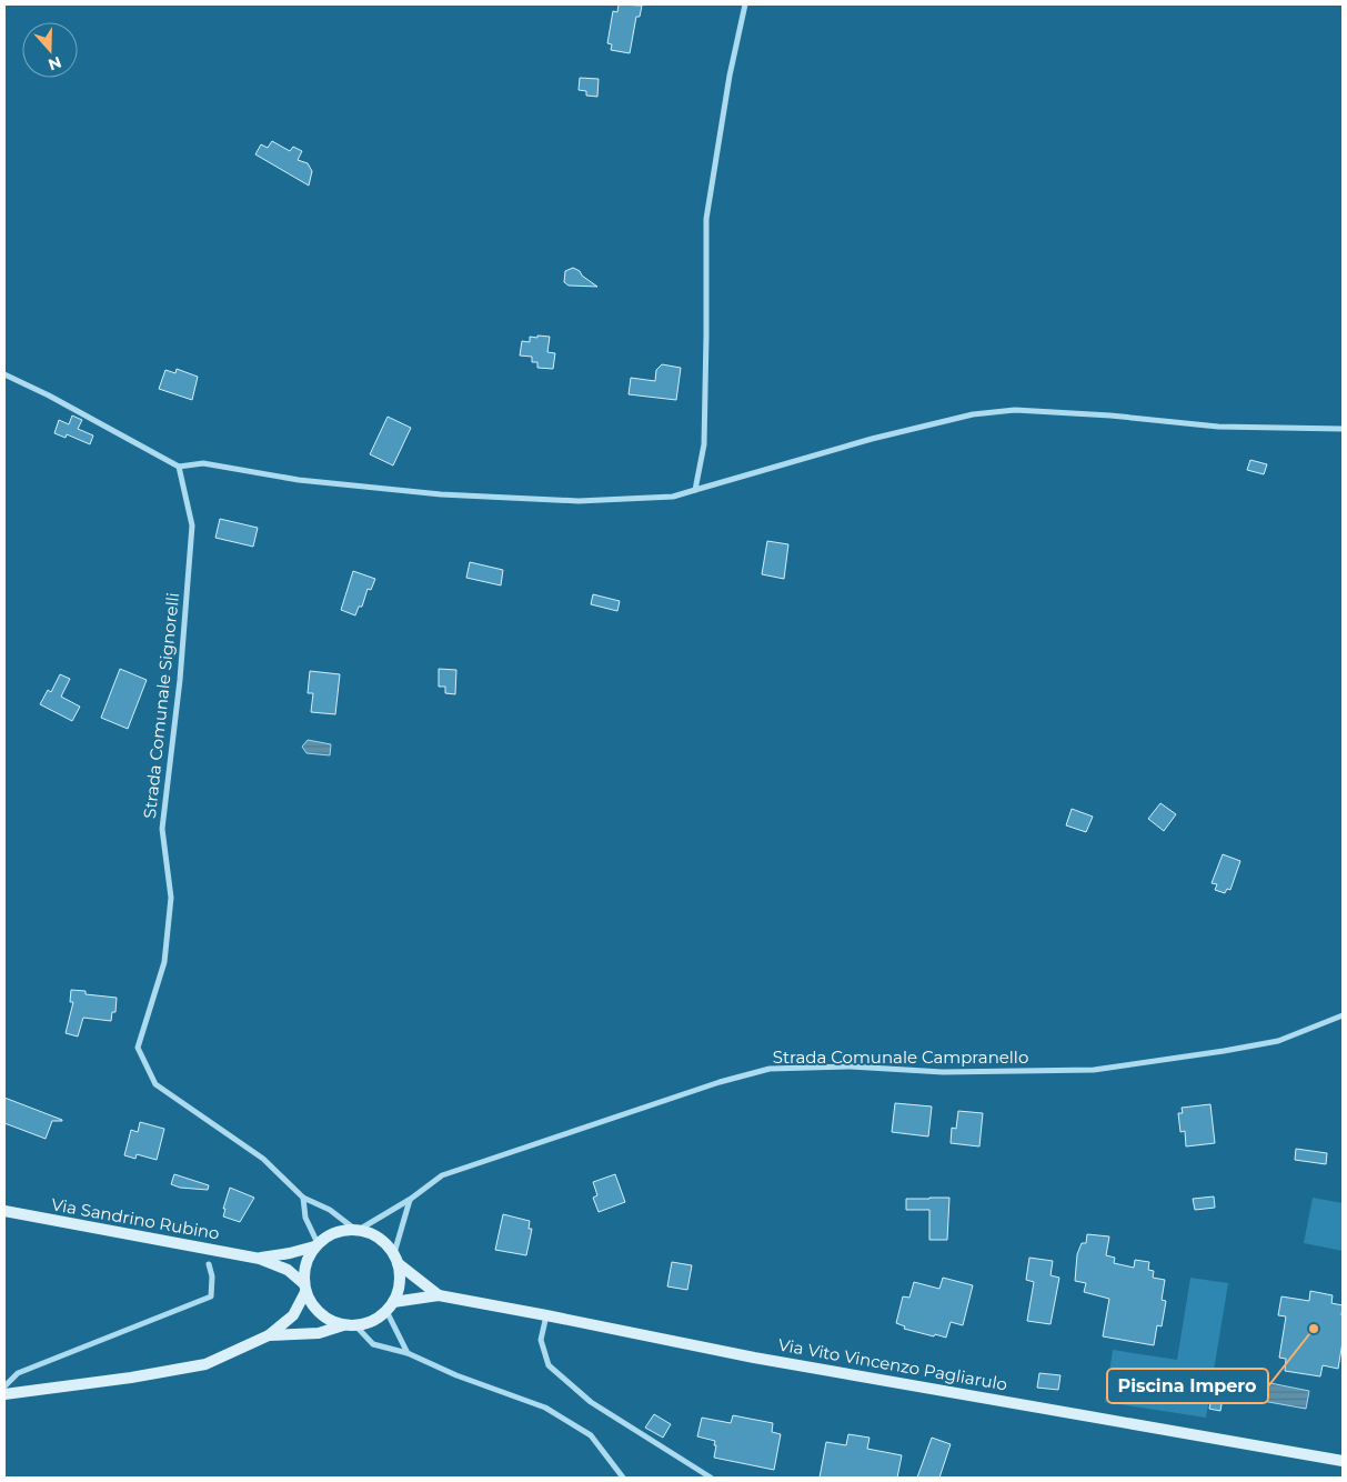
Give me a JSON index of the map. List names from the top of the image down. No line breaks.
{"streets":{"street":["Strada Comunale Signorelli","Strada Comunale Campranello","Via Sandrino Rubino","Via Vito Vincenzo Pagliarulo"]},"crossings":[["Strada Comunale Signorelli","Strada Comunale Campranello"],["Strada Comunale Signorelli","Via Sandrino Rubino"],["Strada Comunale Signorelli","Via Vito Vincenzo Pagliarulo"],["Strada Comunale Campranello","Via Sandrino Rubino"],["Strada Comunale Campranello","Via Vito Vincenzo Pagliarulo"],["Via Sandrino Rubino","Via Vito Vincenzo Pagliarulo"]],"places":["Piscina Impero"],"north":"bottom"}
